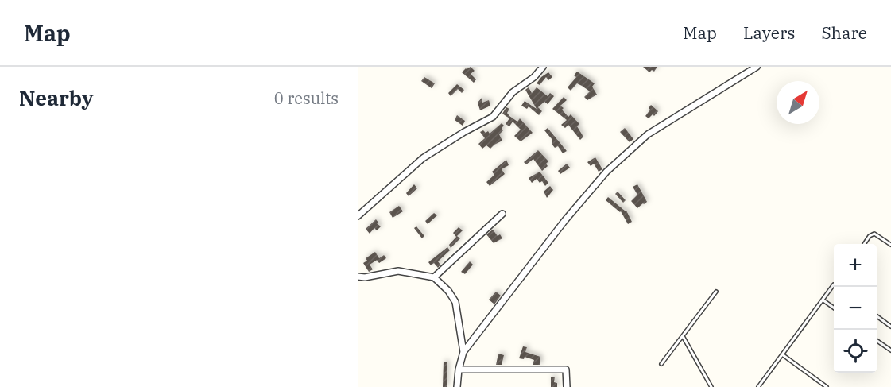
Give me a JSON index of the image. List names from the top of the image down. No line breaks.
{"north":"top right","page":{"header":"Map","nav":["Map","Layers","Share"],"heading":["Nearby","0 results"],"map_buttons":["+","−"]}}
